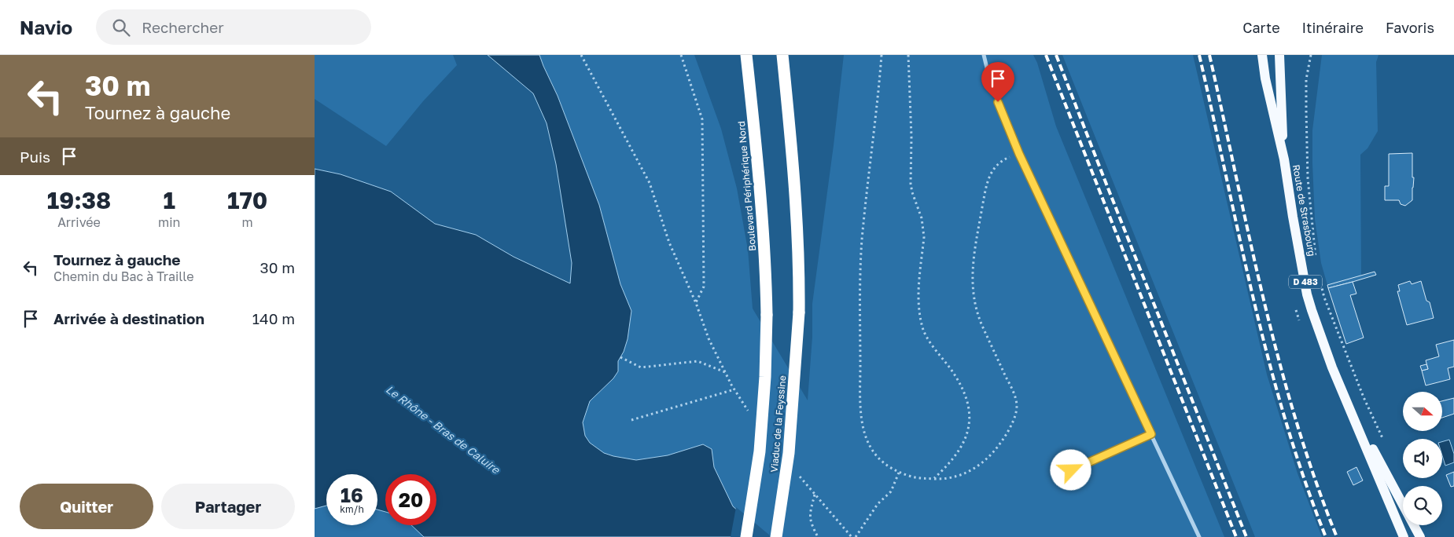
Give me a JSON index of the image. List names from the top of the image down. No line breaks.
{"streets":{"highway":["Boulevard Périphérique Nord","Viaduc de la Feyssine"],"main road":["Route de Strasbourg","D 483"]},"crossings":[["Boulevard Périphérique Nord","Viaduc de la Feyssine"]],"water":["Le Rhône - Bras de Caluire"],"north":"right","page":{"header":"Navio","search":"Rechercher","nav":["Carte","Itinéraire","Favoris"],"turn":["30 m","Tournez à gauche"],"then":"Puis","eta":["19:38","Arrivée","1","min","170","m"],"list":[{"name":"Tournez à gauche","note":"Chemin du Bac à Traille","value":"30 m"},{"name":"Arrivée à destination","value":"140 m"}],"speed":"16 km/h","limit":"20","buttons":["Quitter","Partager"]}}
